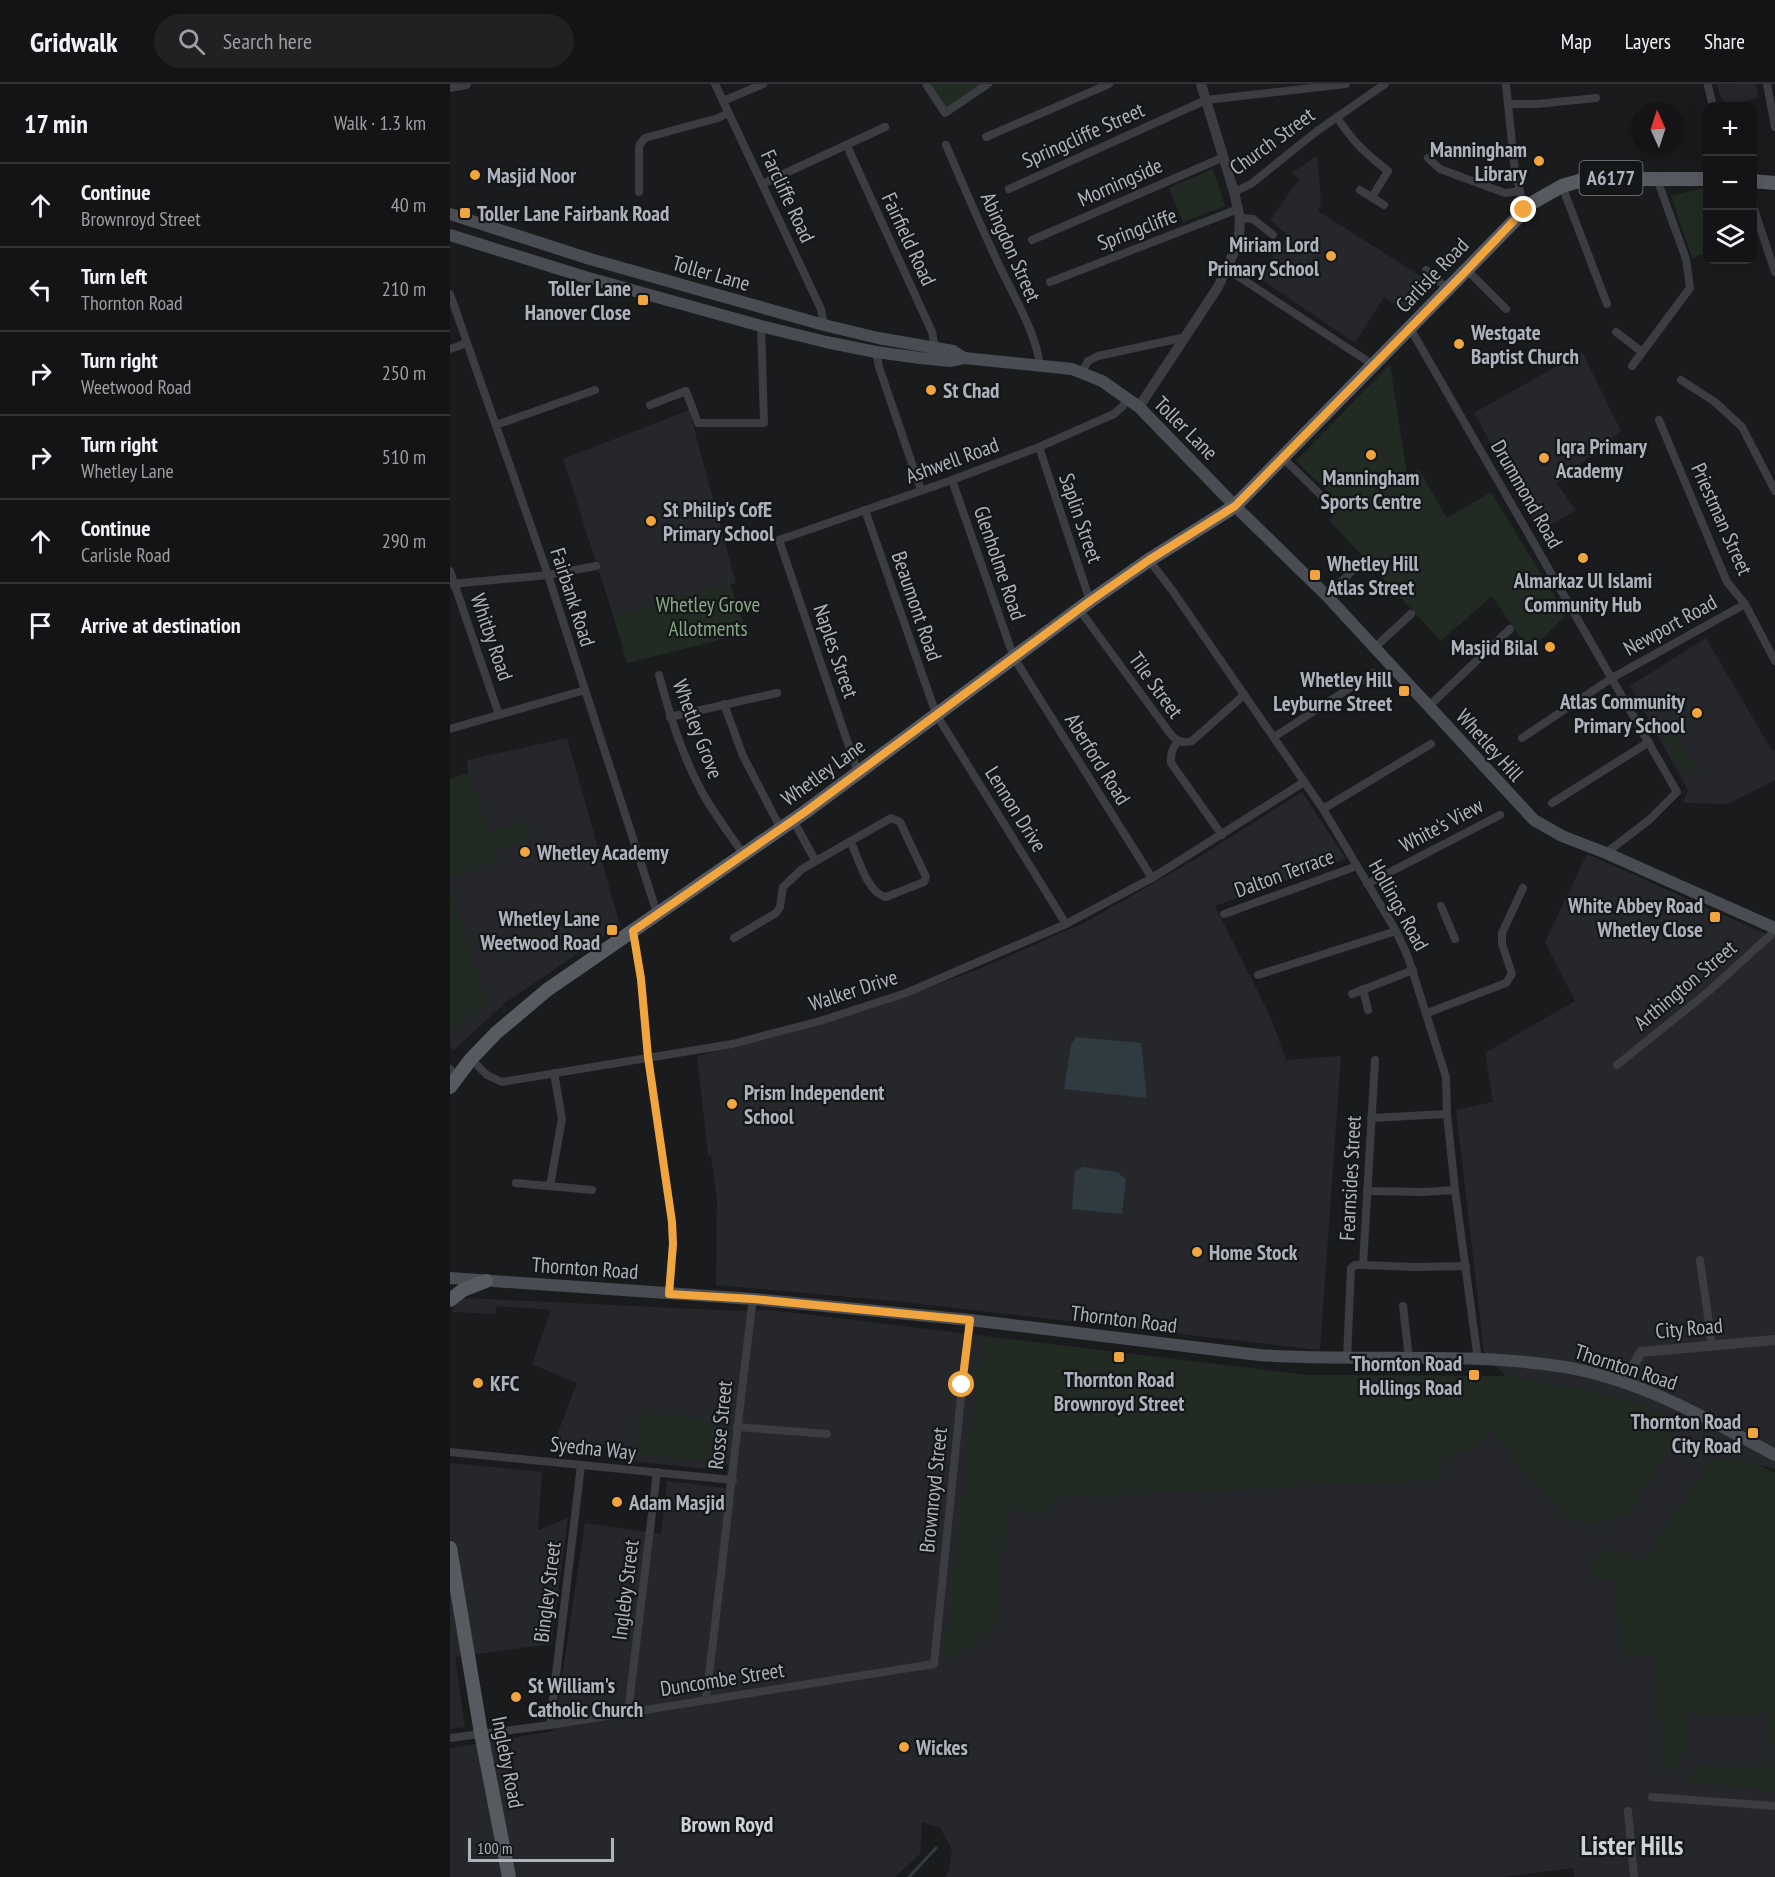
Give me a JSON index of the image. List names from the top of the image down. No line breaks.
{"streets":{"main road":["A6177","Toller Lane","Carlisle Road","Whetley Hill","Whetley Lane","Thornton Road","Ingleby Road"],"street":["Springcliffe Street","Church Street","Morningside","Farcliffe Road","Springcliffe","Fairfield Road","Abingdon Street","Ashwell Road","Drummond Road","Saplin Street","Priestman Street","Glenholme Road","Fairbank Road","Beaumont Road","Newport Road","Whitby Road","Naples Street","Tile Street","Whetley Grove","Aberford Road","Lennon Drive","White's View","Dalton Terrace","Hollings Road","Arthington Street","Walker Drive","Fearnsides Street","City Road","Rosse Street","Syedna Way","Brownroyd Street","Ingleby Street","Bingley Street","Duncombe Street"]},"crossings":[["Church Street","Springcliffe"],["Church Street","Toller Lane"],["Farcliffe Road","Toller Lane"],["Fairfield Road","Toller Lane"],["Abingdon Street","Toller Lane"],["Toller Lane","Carlisle Road"],["Toller Lane","Ashwell Road"],["Toller Lane","Whetley Hill"],["Toller Lane","Whetley Lane"],["Carlisle Road","Drummond Road"],["Carlisle Road","Whetley Hill"],["Carlisle Road","Whetley Lane"],["Ashwell Road","Saplin Street"],["Ashwell Road","Glenholme Road"],["Ashwell Road","Beaumont Road"],["Ashwell Road","Naples Street"],["Drummond Road","Newport Road"],["Drummond Road","Whetley Hill"],["Saplin Street","Tile Street"],["Saplin Street","Whetley Lane"],["Priestman Street","Newport Road"],["Glenholme Road","Aberford Road"],["Glenholme Road","Whetley Lane"],["Fairbank Road","Whetley Lane"],["Beaumont Road","Whetley Lane"],["Beaumont Road","Lennon Drive"],["Naples Street","Whetley Lane"],["Tile Street","Whetley Lane"],["Tile Street","Hollings Road"],["Whetley Grove","Whetley Lane"],["Whetley Hill","Whetley Lane"],["Whetley Hill","Arthington Street"],["Aberford Road","Whetley Lane"],["Aberford Road","Walker Drive"],["Whetley Lane","Lennon Drive"],["Whetley Lane","Hollings Road"],["Whetley Lane","Walker Drive"],["Lennon Drive","Walker Drive"],["White's View","Hollings Road"],["Dalton Terrace","Hollings Road"],["Hollings Road","Walker Drive"],["Hollings Road","Thornton Road"],["Fearnsides Street","Thornton Road"],["Thornton Road","City Road"],["Thornton Road","Rosse Street"],["Thornton Road","Brownroyd Street"],["Rosse Street","Syedna Way"],["Rosse Street","Duncombe Street"],["Syedna Way","Ingleby Street"],["Syedna Way","Bingley Street"],["Brownroyd Street","Duncombe Street"],["Ingleby Street","Duncombe Street"],["Bingley Street","Duncombe Street"],["Duncombe Street","Ingleby Road"]],"districts":["Brown Royd","Lister Hills"],"parks":["Whetley Grove Allotments"],"places":{"other":["Manningham Library","Masjid Noor","Miriam Lord Primary School","Westgate Baptist Church","St Chad","Manningham Sports Centre","Iqra Primary Academy","St Philip's CofE Primary School","Almarkaz Ul Islami Community Hub","Masjid Bilal","Atlas Community Primary School","Whetley Academy","Prism Independent School","Home Stock","KFC","Adam Masjid","St William's Catholic Church","Wickes"],"transit":["Toller Lane Fairbank Road","Toller Lane Hanover Close","Whetley Hill Atlas Street","Whetley Hill Leyburne Street","White Abbey Road Whetley Close","Whetley Lane Weetwood Road","Thornton Road Brownroyd Street","Thornton Road Hollings Road","Thornton Road City Road"]},"scale_bar":"100 m","north":"top","page":{"header":"Gridwalk","search":"Search here","nav":["Map","Layers","Share"],"heading":["17 min","Walk · 1.3 km"],"map_buttons":["+","−"],"list":[["Continue","Brownroyd Street","40 m"],["Turn left","Thornton Road","210 m"],["Turn right","Weetwood Road","250 m"],["Turn right","Whetley Lane","510 m"],["Continue","Carlisle Road","290 m"],"Arrive at destination"],"scale":"100 m"}}
